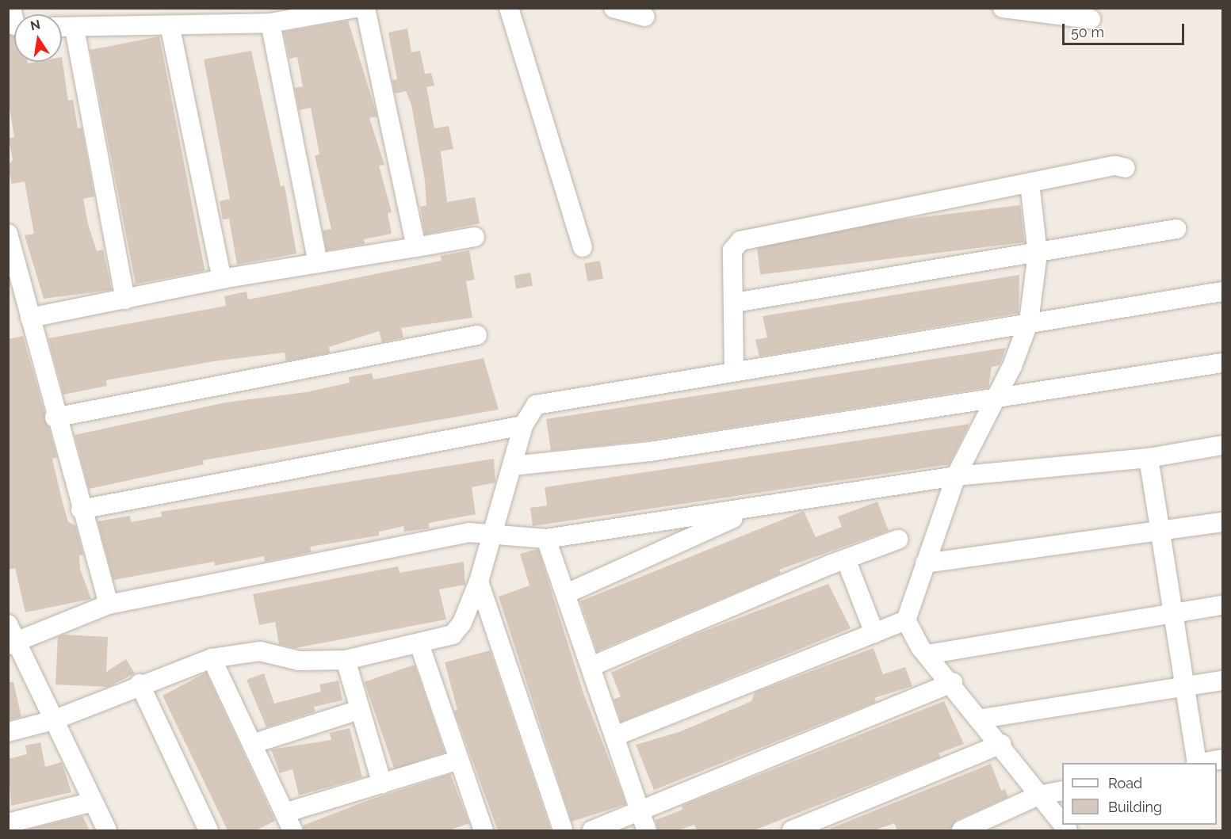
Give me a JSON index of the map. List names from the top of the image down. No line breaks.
{"legend":["Road","Building"],"scale_bar":"50 m","north":"top"}
